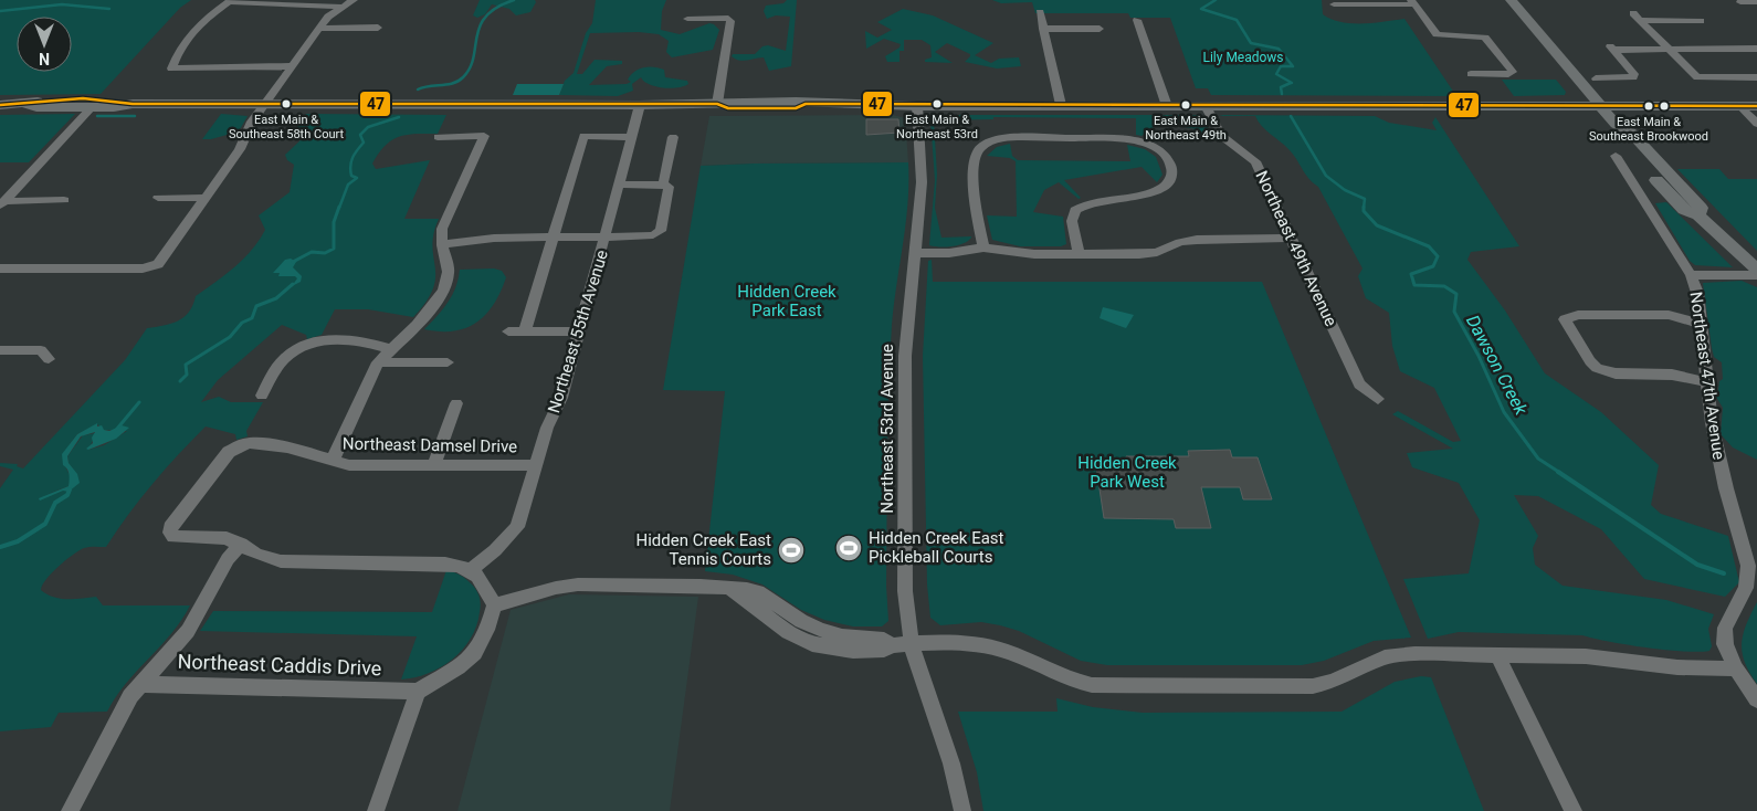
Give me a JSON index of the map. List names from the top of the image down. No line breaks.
{"streets":{"street":["Northeast 49th Avenue","Northeast 55th Avenue","Northeast 47th Avenue","Northeast 53rd Avenue","Northeast Damsel Drive","Northeast Caddis Drive"]},"crossings":[["Northeast 55th Avenue","Northeast Damsel Drive"]],"water":["Dawson Creek"],"parks":["Lily Meadows","Hidden Creek Park East","Hidden Creek Park West"],"places":{"other":["East Main & Southeast 58th Court","East Main & Northeast 53rd","East Main & Northeast 49th","East Main & Southeast Brookwood"],"sports":["Hidden Creek East Pickleball Courts","Hidden Creek East Tennis Courts"]},"lines":["transit line 47"],"north":"bottom"}
